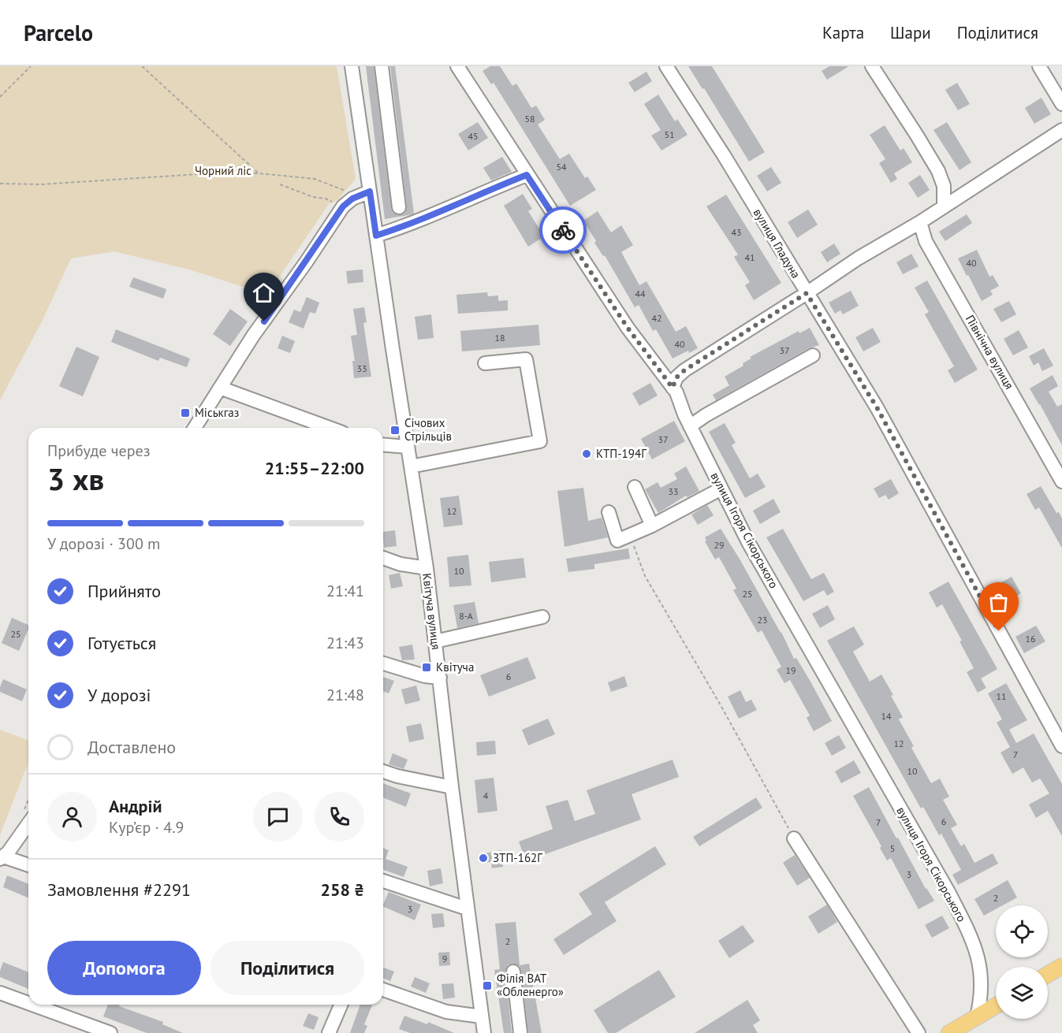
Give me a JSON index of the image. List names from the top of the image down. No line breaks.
{"streets":{"street":["вулиця Гладуна","Північна вулиця","вулиця Ігоря Сікорського","Квітуча вулиця"]},"parks":["Чорний ліс"],"places":{"transit":["Міськгаз","Січових Стрільців","Квітуча","Філія ВАТ «Обленерго»"],"other":["КТП-194Г","ЗТП-162Г"]},"house_numbers":["58","51","45","54","43","41","40","44","42","18","40","37","33","37","33","12","29","10","25","8-А","23","25","16","19","6","11","14","12","7","10","4","6","7","5","3","2","3","2","9"],"page":{"header":"Parcelo","nav":["Карта","Шари","Поділитися"],"heading":["3 хв","Прибуде через","21:55–22:00"],"panel":["Андрій","Кур’єр · 4.9","Замовлення #2291","258 ₴"],"bar":"У дорозі · 300 m","list":[["Прийнято","21:41"],["Готується","21:43"],["У дорозі","21:48"],"Доставлено"],"buttons":["Допомога","Поділитися"]}}
